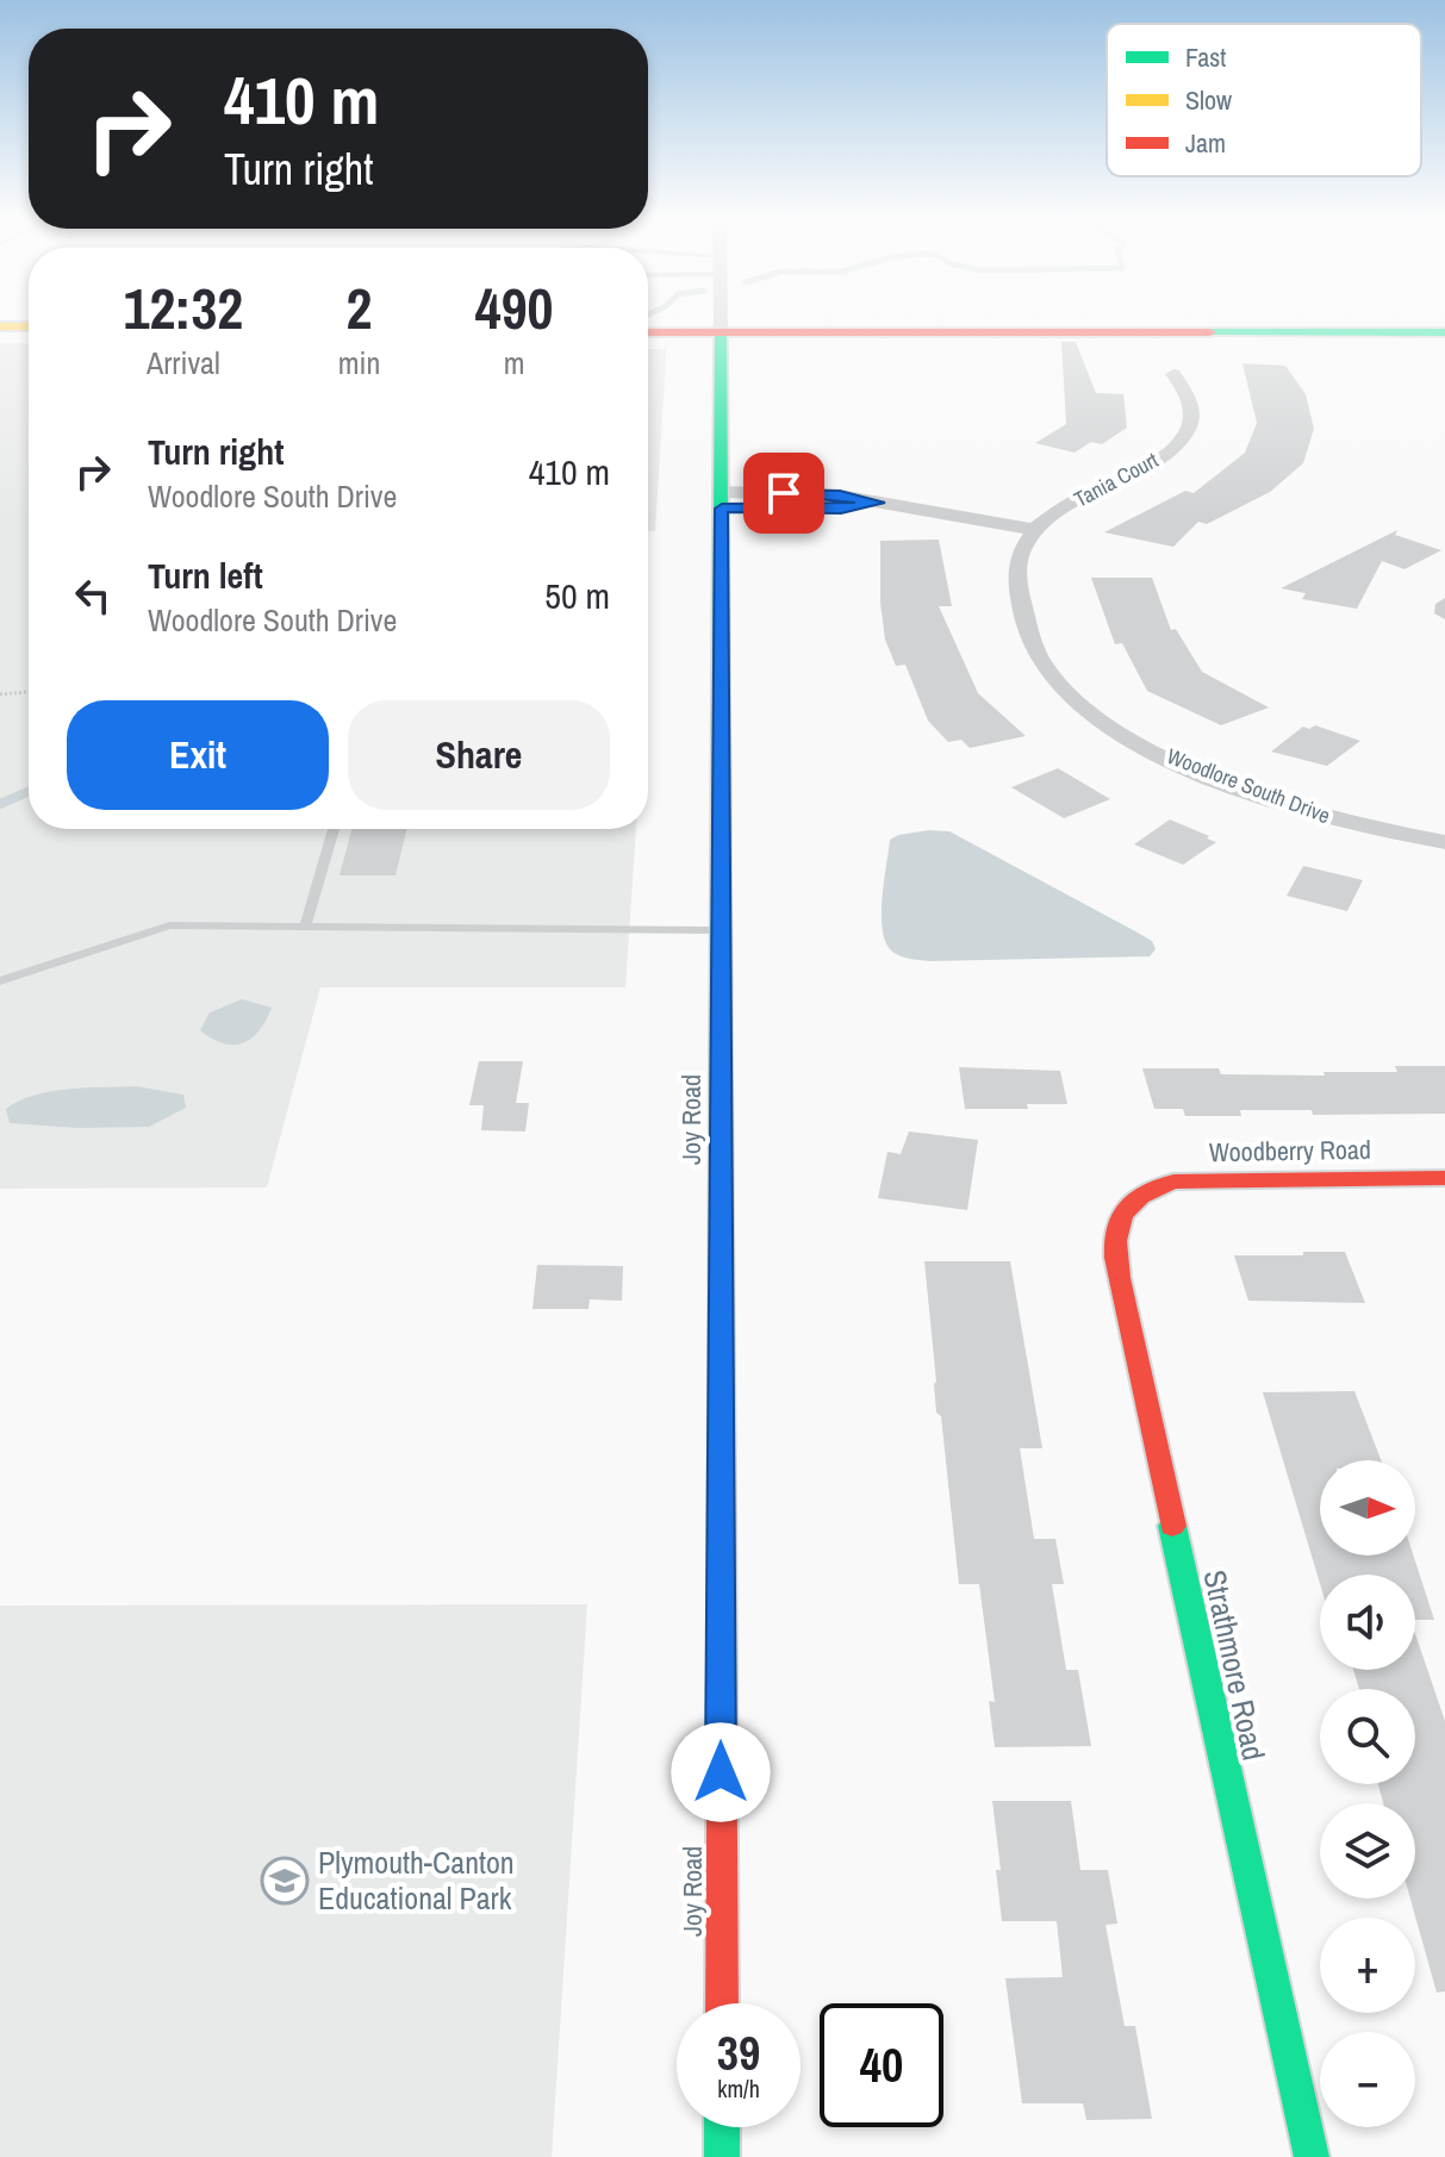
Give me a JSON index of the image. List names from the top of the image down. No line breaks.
{"streets":{"street":["Tania Court","Woodlore South Drive","Joy Road","Woodberry Road","Strathmore Road"]},"crossings":[["Tania Court","Woodlore South Drive"],["Woodberry Road","Strathmore Road"]],"places":{"school or university":["Plymouth-Canton Educational Park"]},"legend":["Fast","Slow","Jam"],"north":"right","page":{"turn":["410 m","Turn right"],"eta":["12:32","Arrival","2","min","490","m"],"list":[{"name":"Turn right","note":"Woodlore South Drive","value":"410 m"},{"name":"Turn left","note":"Woodlore South Drive","value":"50 m"}],"buttons":["Exit","Share"],"map_buttons":["+","−"],"speed":"39 km/h","limit":"40"}}
